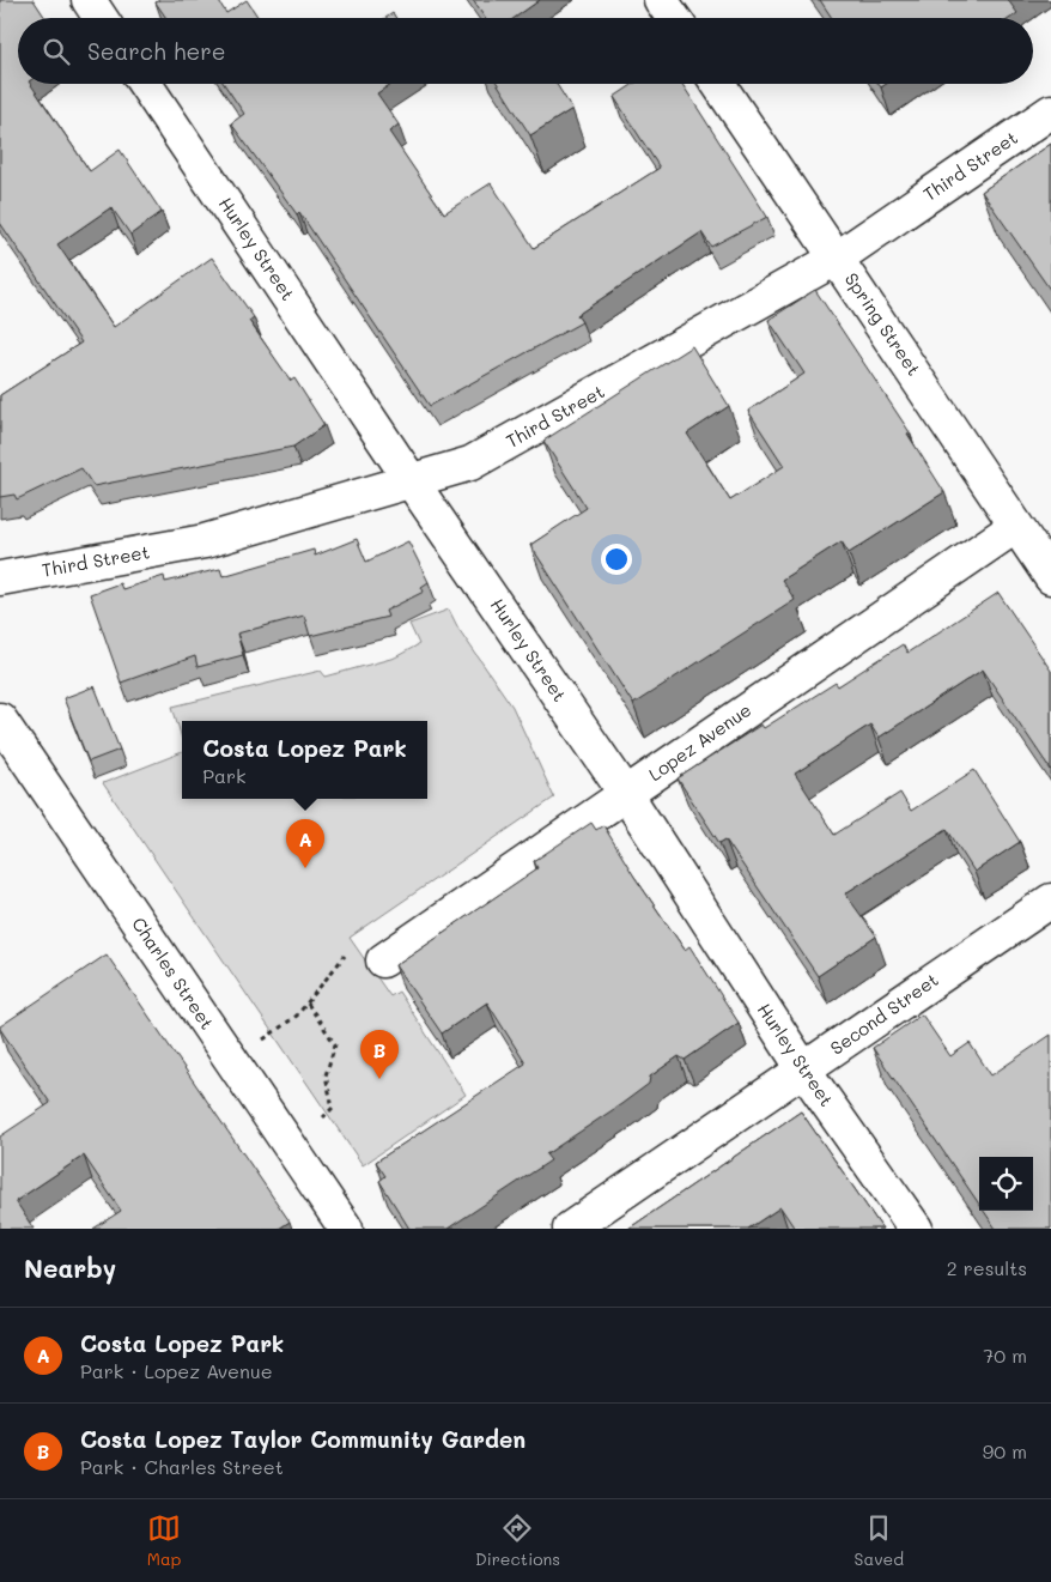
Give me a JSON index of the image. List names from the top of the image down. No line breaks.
{"streets":{"street":["Third Street","Hurley Street","Spring Street","Lopez Avenue","Charles Street","Second Street"]},"crossings":[["Third Street","Hurley Street"],["Third Street","Spring Street"],["Hurley Street","Lopez Avenue"],["Hurley Street","Second Street"],["Spring Street","Lopez Avenue"]],"page":{"search":"Search here","popup":["Costa Lopez Park","Park"],"pins":["A","B"],"heading":["Nearby","2 results"],"list":[{"mark":"A","name":"Costa Lopez Park","note":"Park · Lopez Avenue","value":"70 m"},{"mark":"B","name":"Costa Lopez Taylor Community Garden","note":"Park · Charles Street","value":"90 m"}],"nav":["Map","Directions","Saved"]}}
